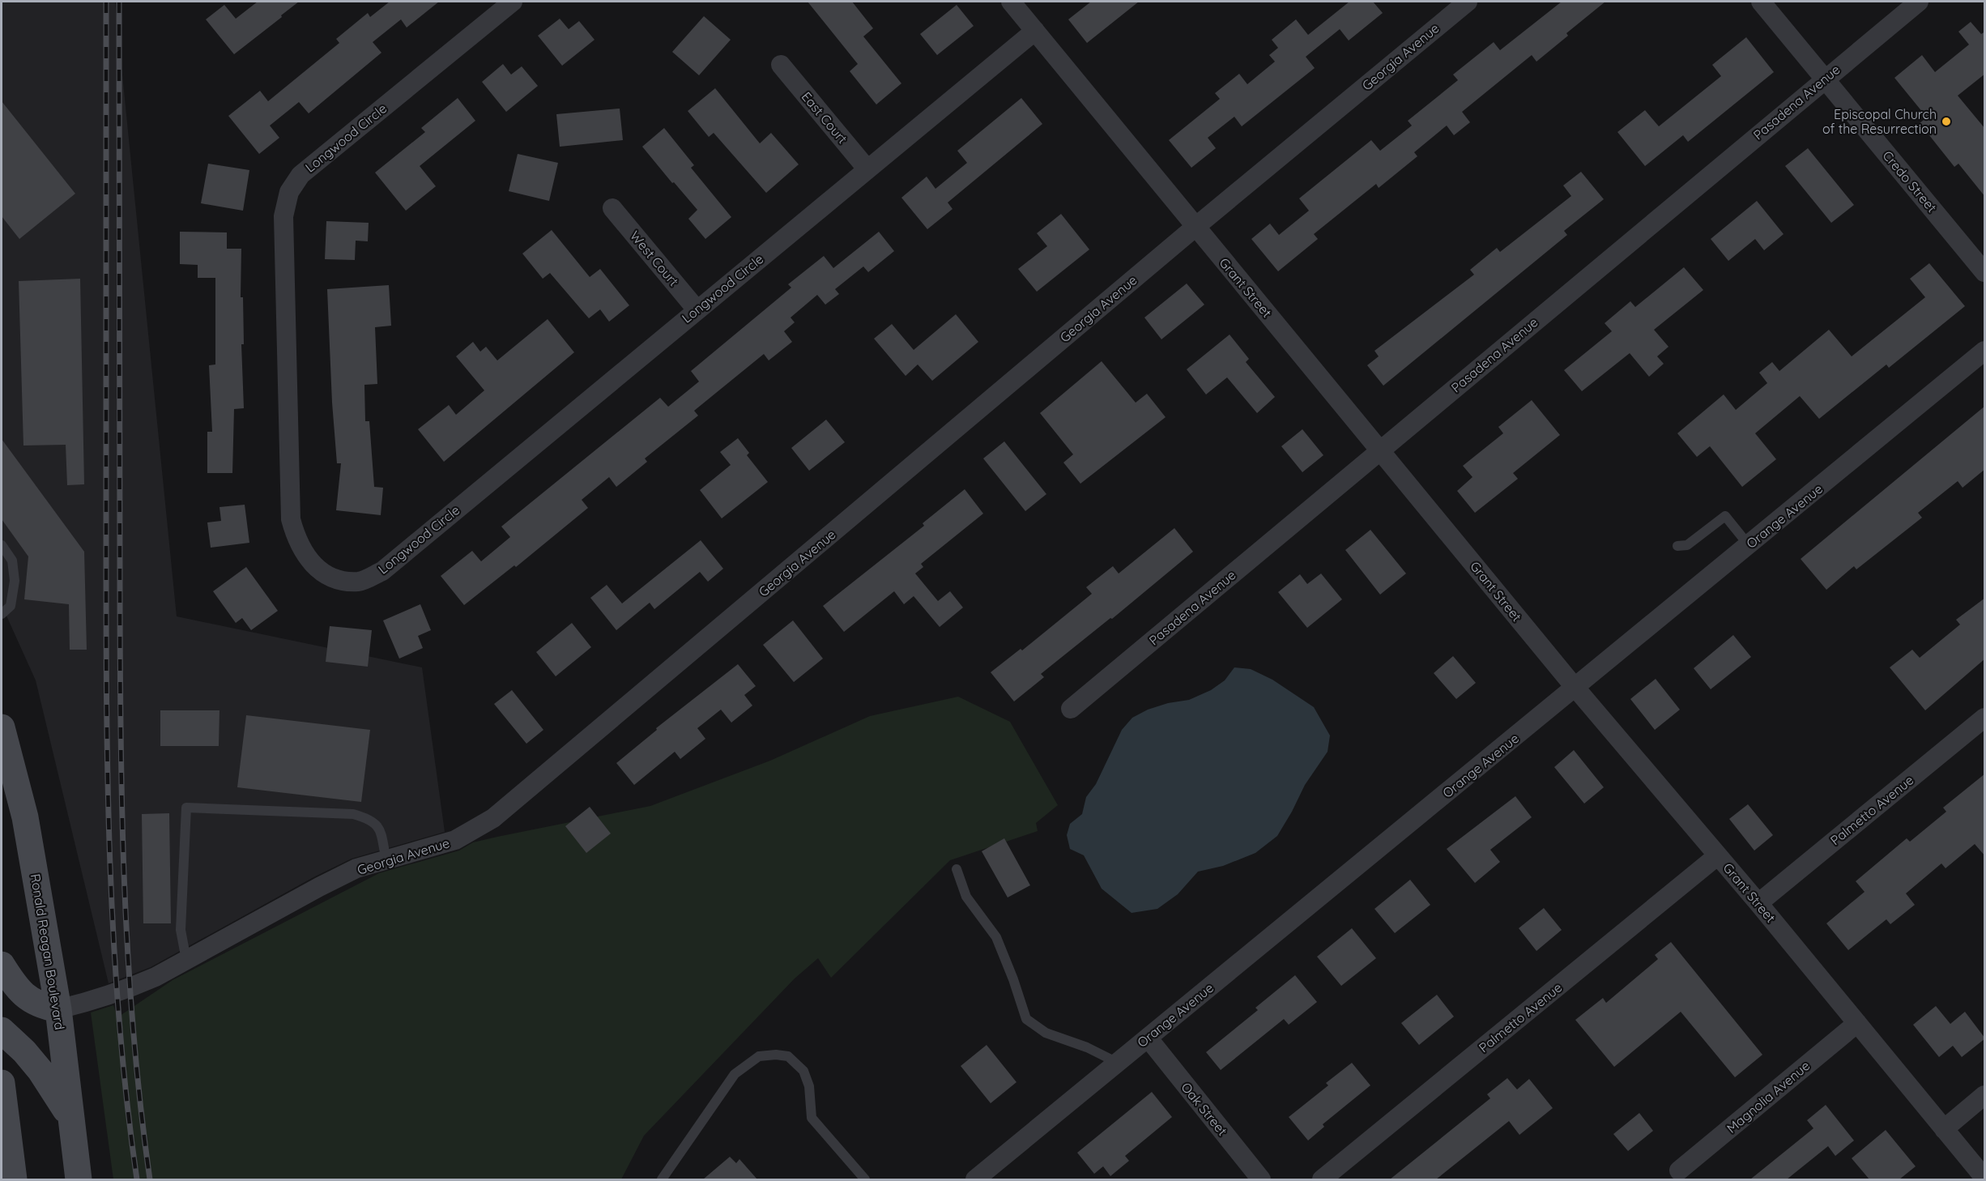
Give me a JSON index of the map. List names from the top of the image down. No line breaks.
{"streets":{"main road":["Ronald Reagan Boulevard"],"street":["Georgia Avenue","Pasadena Avenue","East Court","Longwood Circle","Credo Street","West Court","Grant Street","Orange Avenue","Palmetto Avenue","Magnolia Avenue","Oak Street"]},"crossings":[["Georgia Avenue","Grant Street"],["Georgia Avenue","Ronald Reagan Boulevard"],["Pasadena Avenue","Credo Street"],["Pasadena Avenue","Grant Street"],["East Court","Longwood Circle"],["Longwood Circle","West Court"],["Longwood Circle","Grant Street"],["Grant Street","Orange Avenue"],["Grant Street","Palmetto Avenue"],["Grant Street","Magnolia Avenue"],["Orange Avenue","Oak Street"]],"places":["Episcopal Church of the Resurrection"]}
